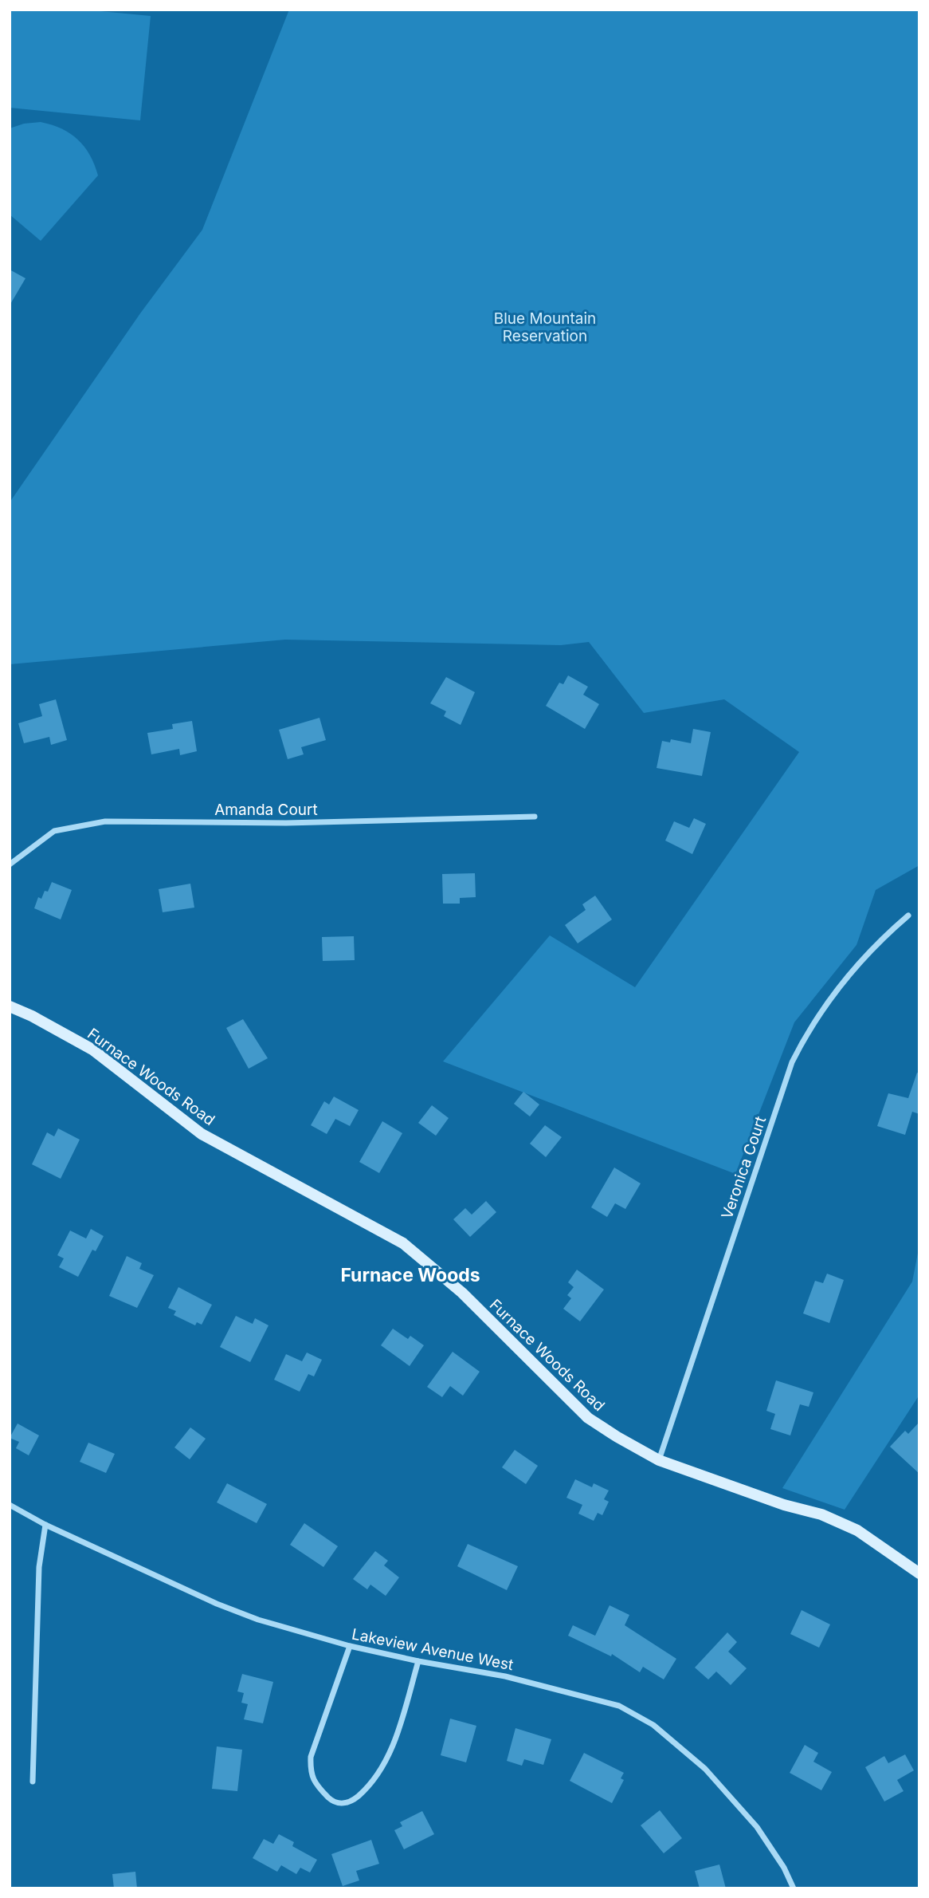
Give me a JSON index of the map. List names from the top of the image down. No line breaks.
{"streets":{"street":["Amanda Court","Furnace Woods Road","Veronica Court","Lakeview Avenue West"]},"crossings":[["Furnace Woods Road","Veronica Court"]],"districts":["Furnace Woods"],"parks":["Blue Mountain Reservation"]}
